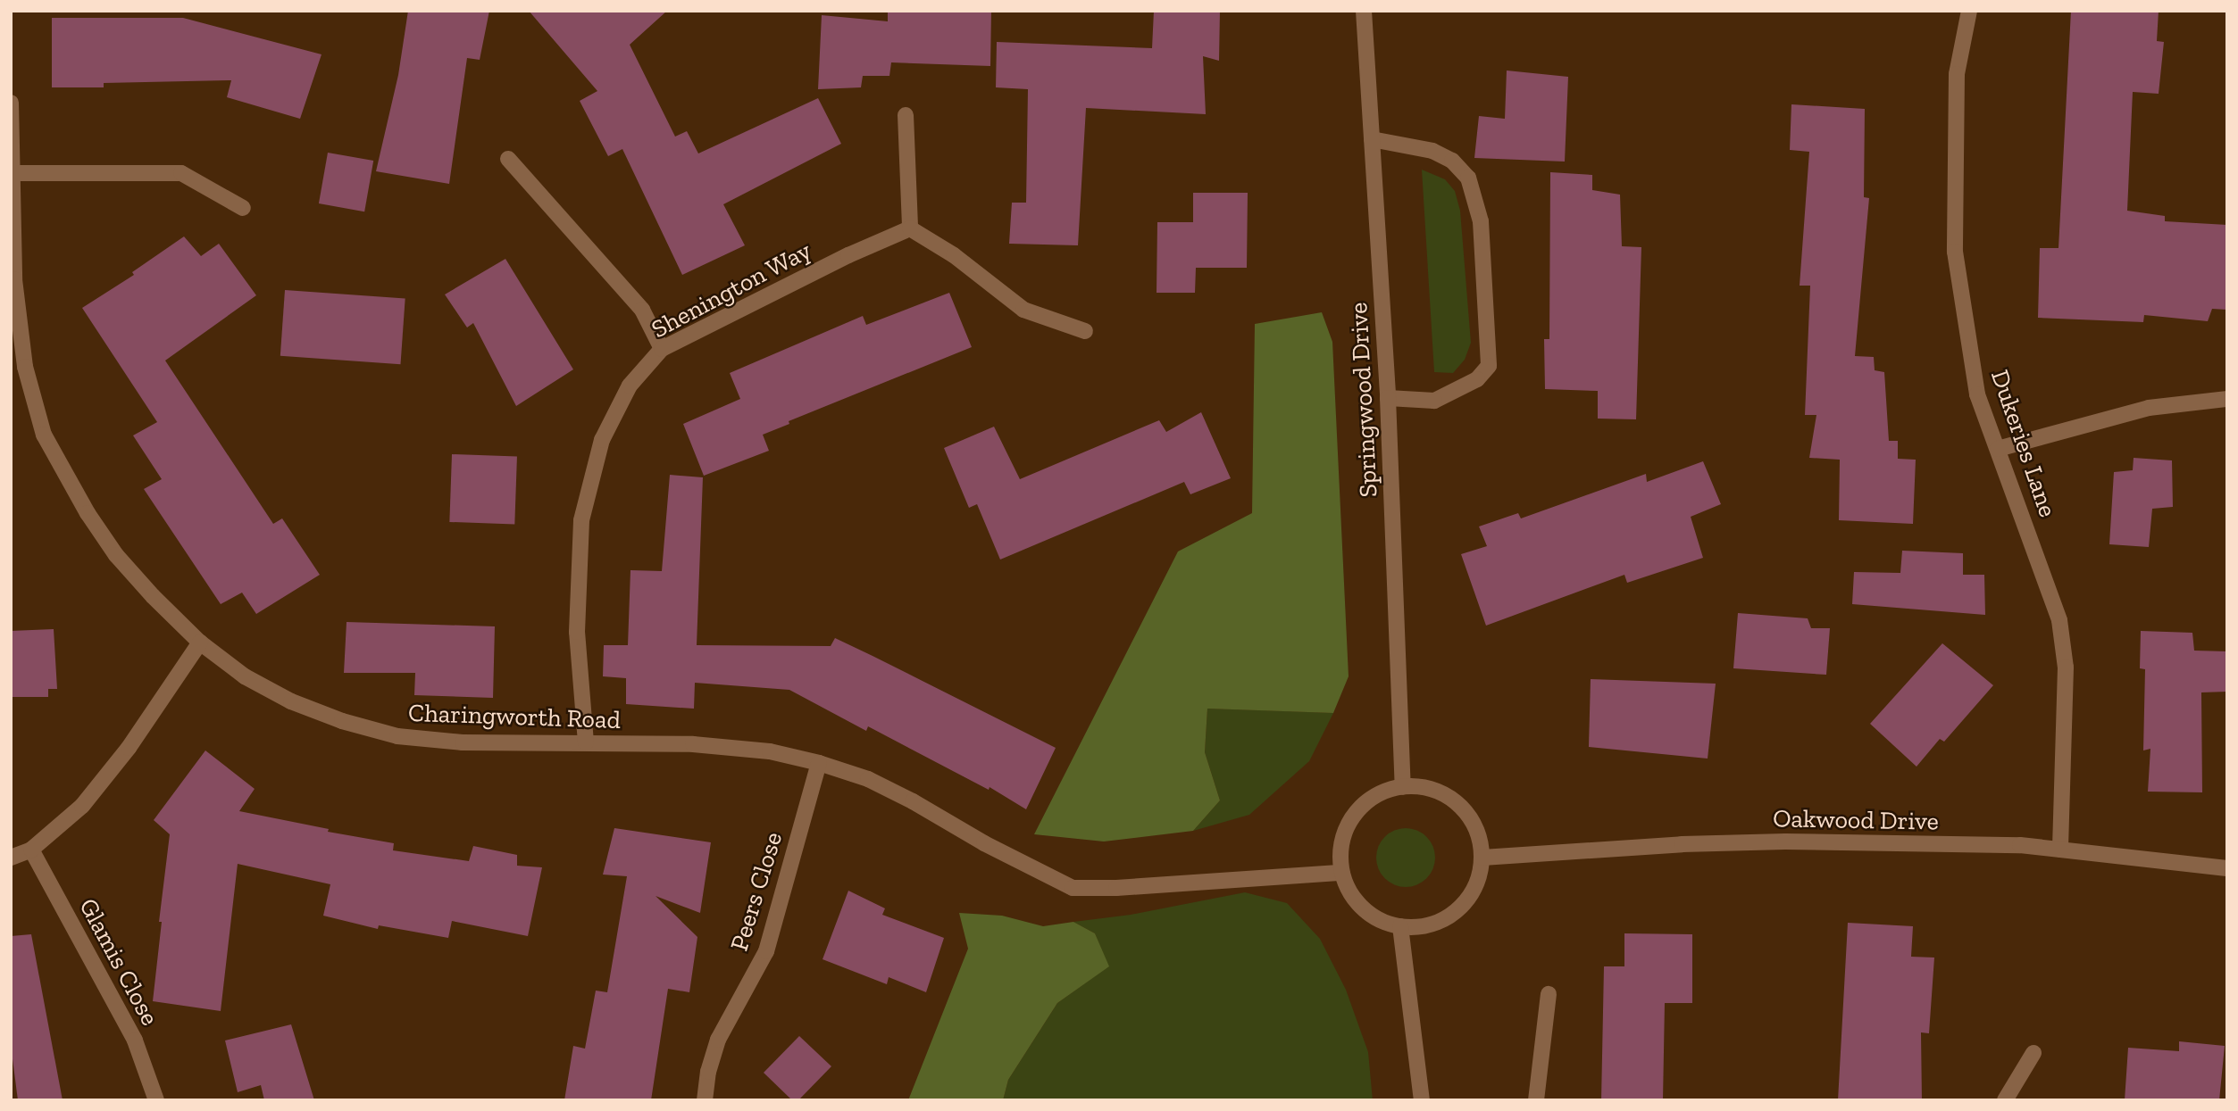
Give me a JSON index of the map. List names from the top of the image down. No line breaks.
{"streets":{"street":["Shenington Way","Springwood Drive","Dukeries Lane","Charingworth Road","Oakwood Drive","Peers Close","Glamis Close"]},"crossings":[["Shenington Way","Charingworth Road"],["Springwood Drive","Charingworth Road"],["Springwood Drive","Oakwood Drive"],["Dukeries Lane","Oakwood Drive"],["Charingworth Road","Oakwood Drive"],["Charingworth Road","Peers Close"]]}
